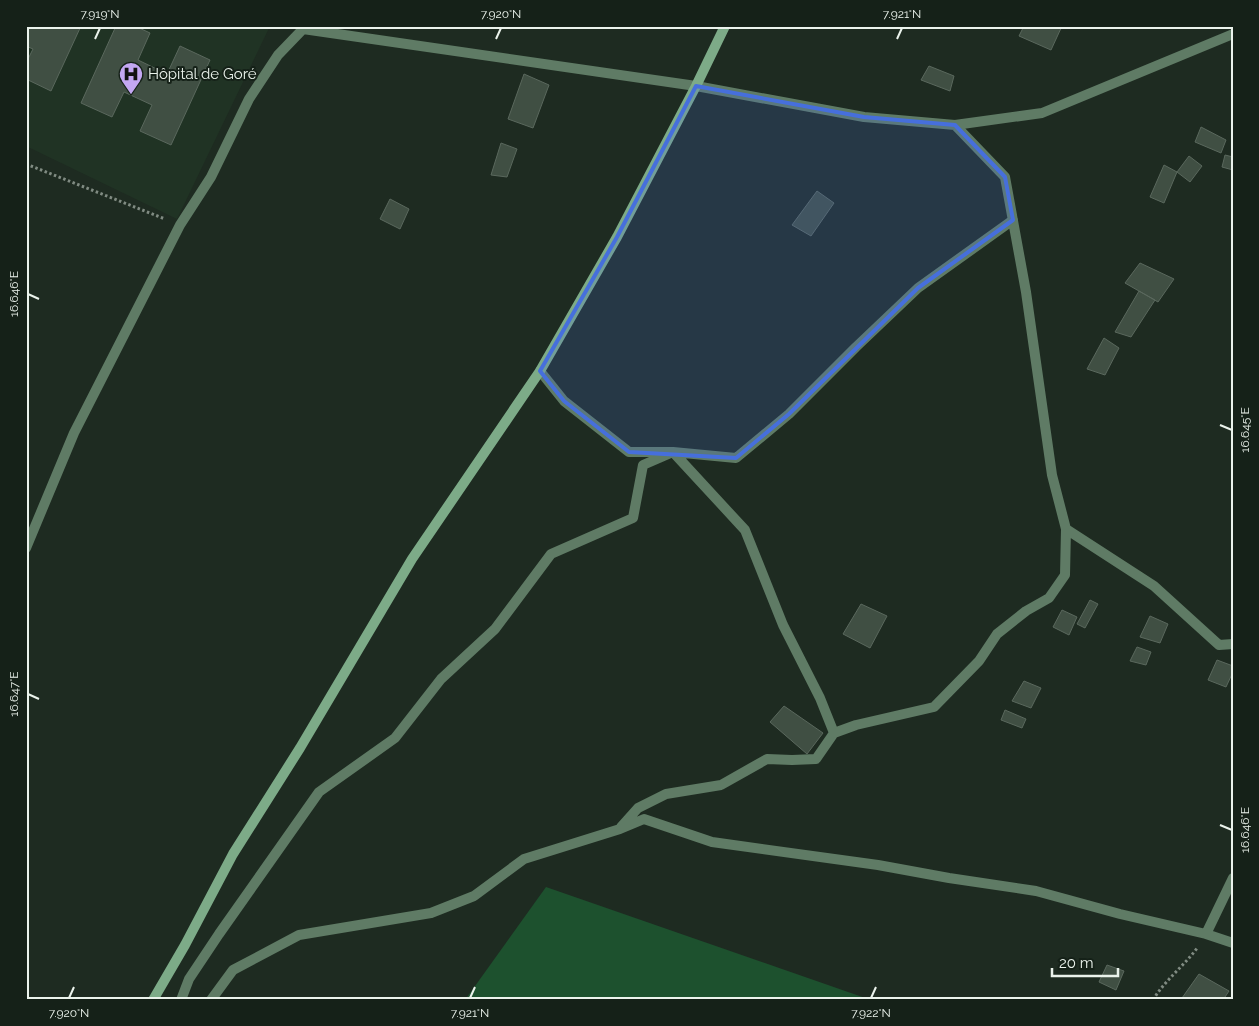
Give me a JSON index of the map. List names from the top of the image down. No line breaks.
{"places":{"hospital":["Hôpital de Goré"]},"scale_bar":"20 m","coordinates":["7.919°N","7.920°N","7.921°N","16.646°E","16.645°E","16.647°E","7.922°N"]}
